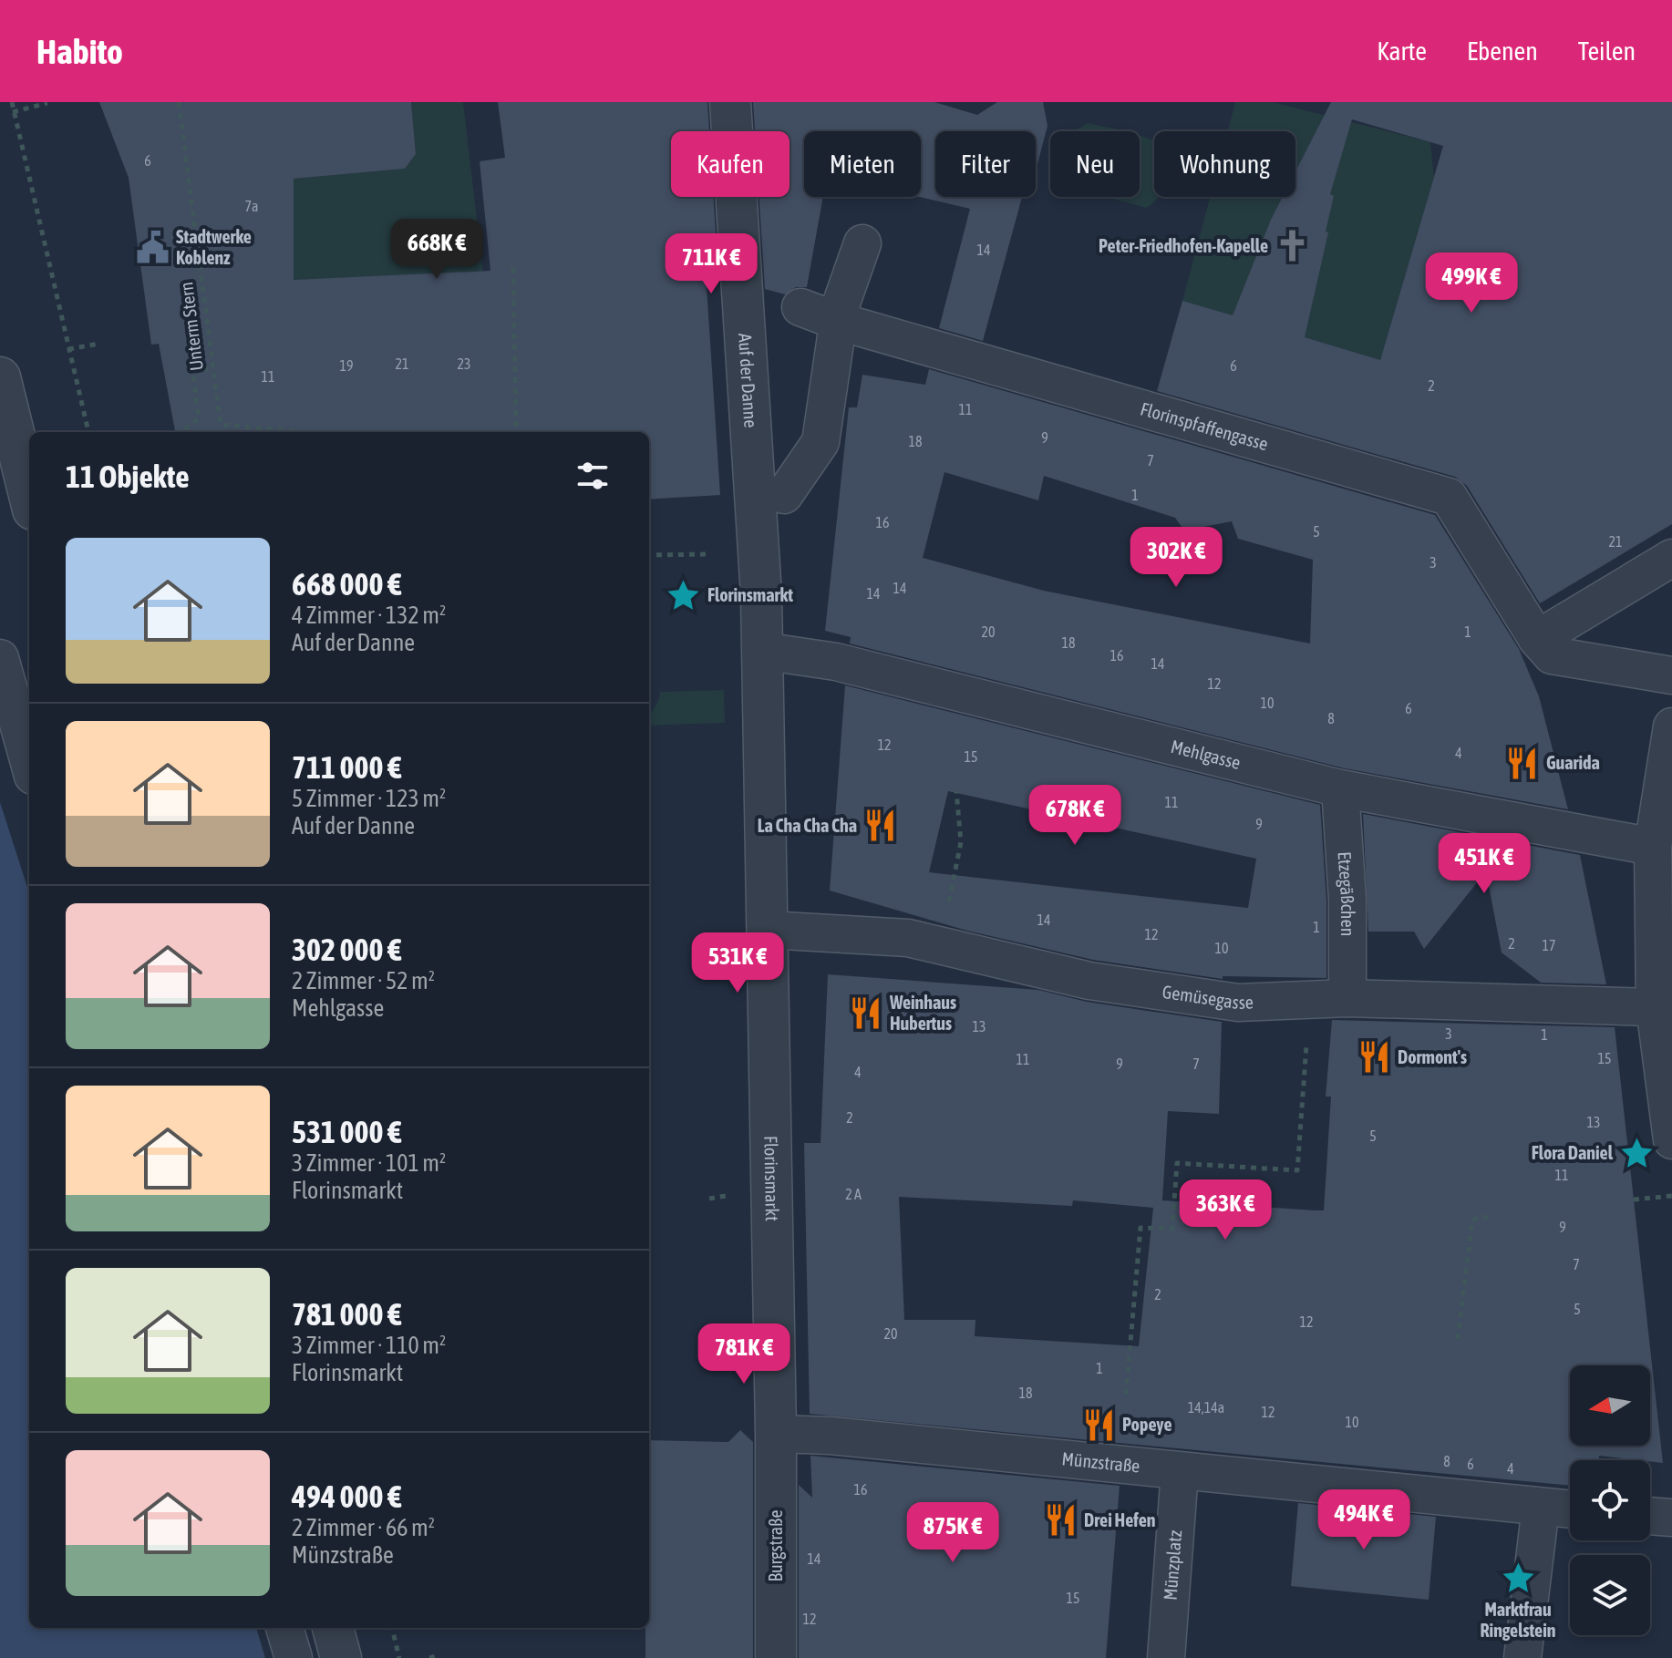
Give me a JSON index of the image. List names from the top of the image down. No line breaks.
{"streets":{"street":["Auf der Danne","Florinspfaffengasse","Mehlgasse","Etzegäßchen","Gemüsegasse","Florinsmarkt","Münzstraße","Burgstraße","Münzplatz"],"path":["Unterm Stern"]},"crossings":[["Auf der Danne","Florinsmarkt"],["Mehlgasse","Etzegäßchen"],["Mehlgasse","Florinsmarkt"],["Etzegäßchen","Gemüsegasse"],["Gemüsegasse","Florinsmarkt"],["Florinsmarkt","Münzstraße"],["Florinsmarkt","Burgstraße"],["Münzstraße","Burgstraße"],["Münzstraße","Münzplatz"]],"places":{"church":["Peter-Friedhofen-Kapelle"],"public building":["Stadtwerke Koblenz"],"place":["Florinsmarkt","Flora Daniel","Marktfrau Ringelstein"],"restaurant":["Guarida","La Cha Cha Cha","Weinhaus Hubertus","Dormont's","Popeye","Drei Hefen"]},"house_numbers":["6","7a","14","21","23","19","6","11","2","11","9","18","7","1","16","5","21","3","14","14","20","1","18","16","14","12","10","6","8","12","4","15","11","9","14","1","12","2","17","10","13","3","1","15","11","9","7","4","2","13","5","11","2 A","9","7","2","5","12","20","1","18","14,14a","12","10","8","6","4","16","14","15","12"],"north":"left","page":{"header":"Habito","nav":["Karte","Ebenen","Teilen"],"chip":["Kaufen","Mieten","Filter","Neu","Wohnung"],"price":["668K €","711K €","499K €","302K €","678K €","451K €","531K €","363K €","781K €","494K €","875K €"],"heading":"11 Objekte","list":[{"name":"668 000 €","note":"4 Zimmer · 132 m² · Auf der Danne"},{"name":"711 000 €","note":"5 Zimmer · 123 m² · Auf der Danne"},{"name":"302 000 €","note":"2 Zimmer · 52 m² · Mehlgasse"},{"name":"531 000 €","note":"3 Zimmer · 101 m² · Florinsmarkt"},{"name":"781 000 €","note":"3 Zimmer · 110 m² · Florinsmarkt"},{"name":"494 000 €","note":"2 Zimmer · 66 m² · Münzstraße"}]}}
